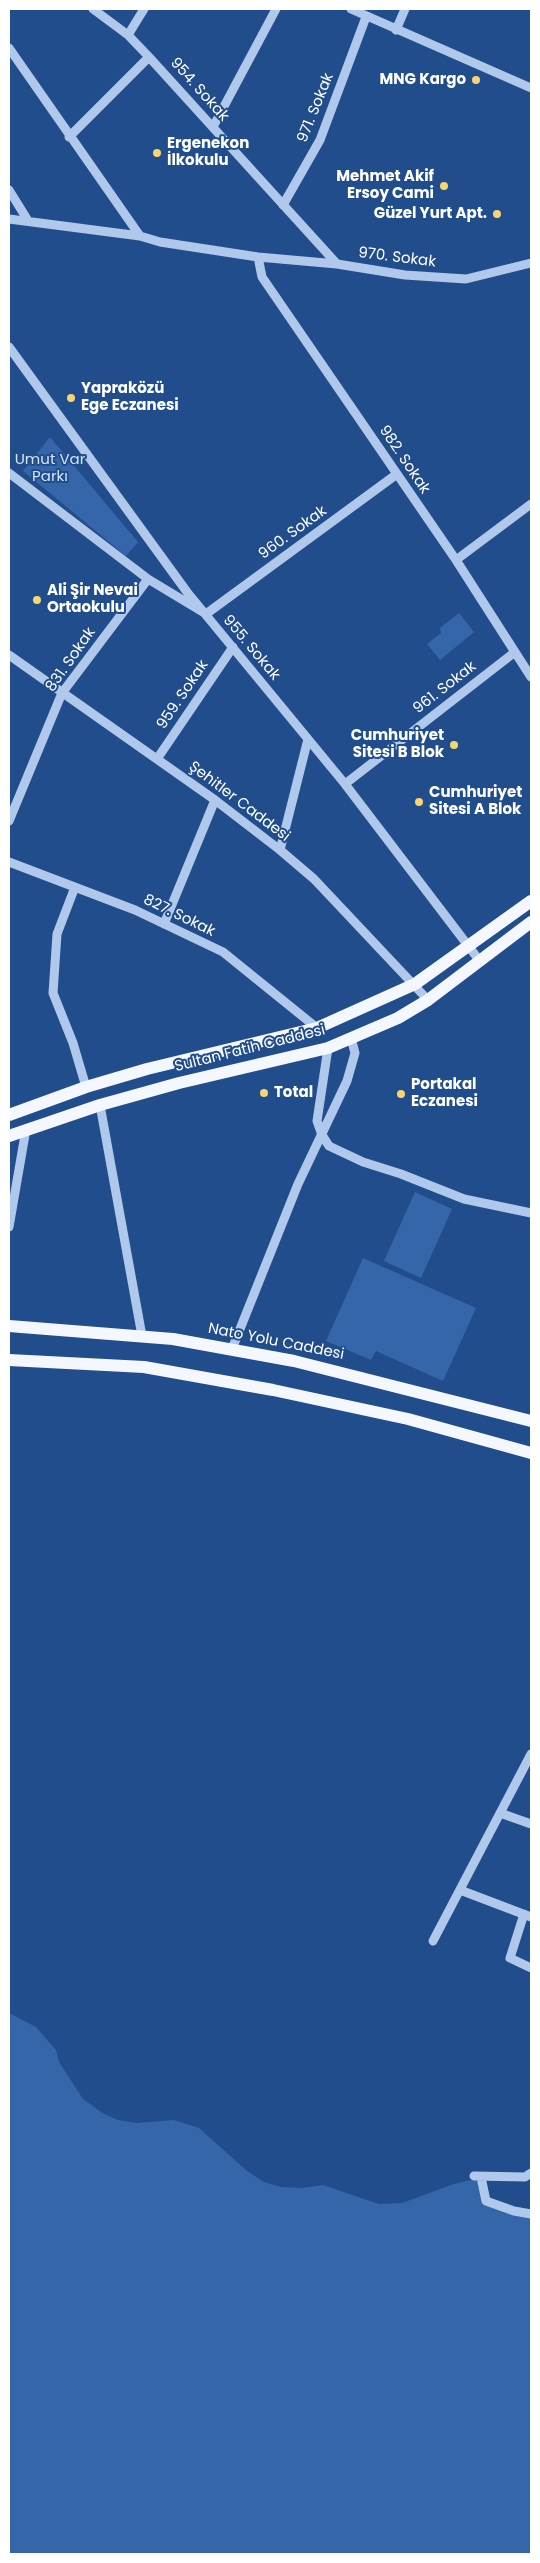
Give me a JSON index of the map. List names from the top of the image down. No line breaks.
{"streets":{"main road":["Sultan Fatih Caddesi","Nato Yolu Caddesi"],"street":["954. Sokak","971. Sokak","970. Sokak","982. Sokak","960. Sokak","955. Sokak","831. Sokak","961. Sokak","959. Sokak","Şehitler Caddesi","827. Sokak"]},"crossings":[["954. Sokak","971. Sokak"],["954. Sokak","970. Sokak"],["970. Sokak","982. Sokak"],["982. Sokak","960. Sokak"],["982. Sokak","961. Sokak"],["960. Sokak","955. Sokak"],["955. Sokak","961. Sokak"],["955. Sokak","959. Sokak"],["955. Sokak","Sultan Fatih Caddesi"],["831. Sokak","Şehitler Caddesi"],["959. Sokak","Şehitler Caddesi"],["Şehitler Caddesi","Sultan Fatih Caddesi"],["827. Sokak","Sultan Fatih Caddesi"]],"parks":["Umut Var Parkı"],"places":["MNG Kargo","Ergenekon İlkokulu","Mehmet Akif Ersoy Cami","Güzel Yurt Apt.","Yapraközü Ege Eczanesi","Ali Şir Nevai Ortaokulu","Cumhuriyet Sitesi B Blok","Cumhuriyet Sitesi A Blok","Total","Portakal Eczanesi"]}
